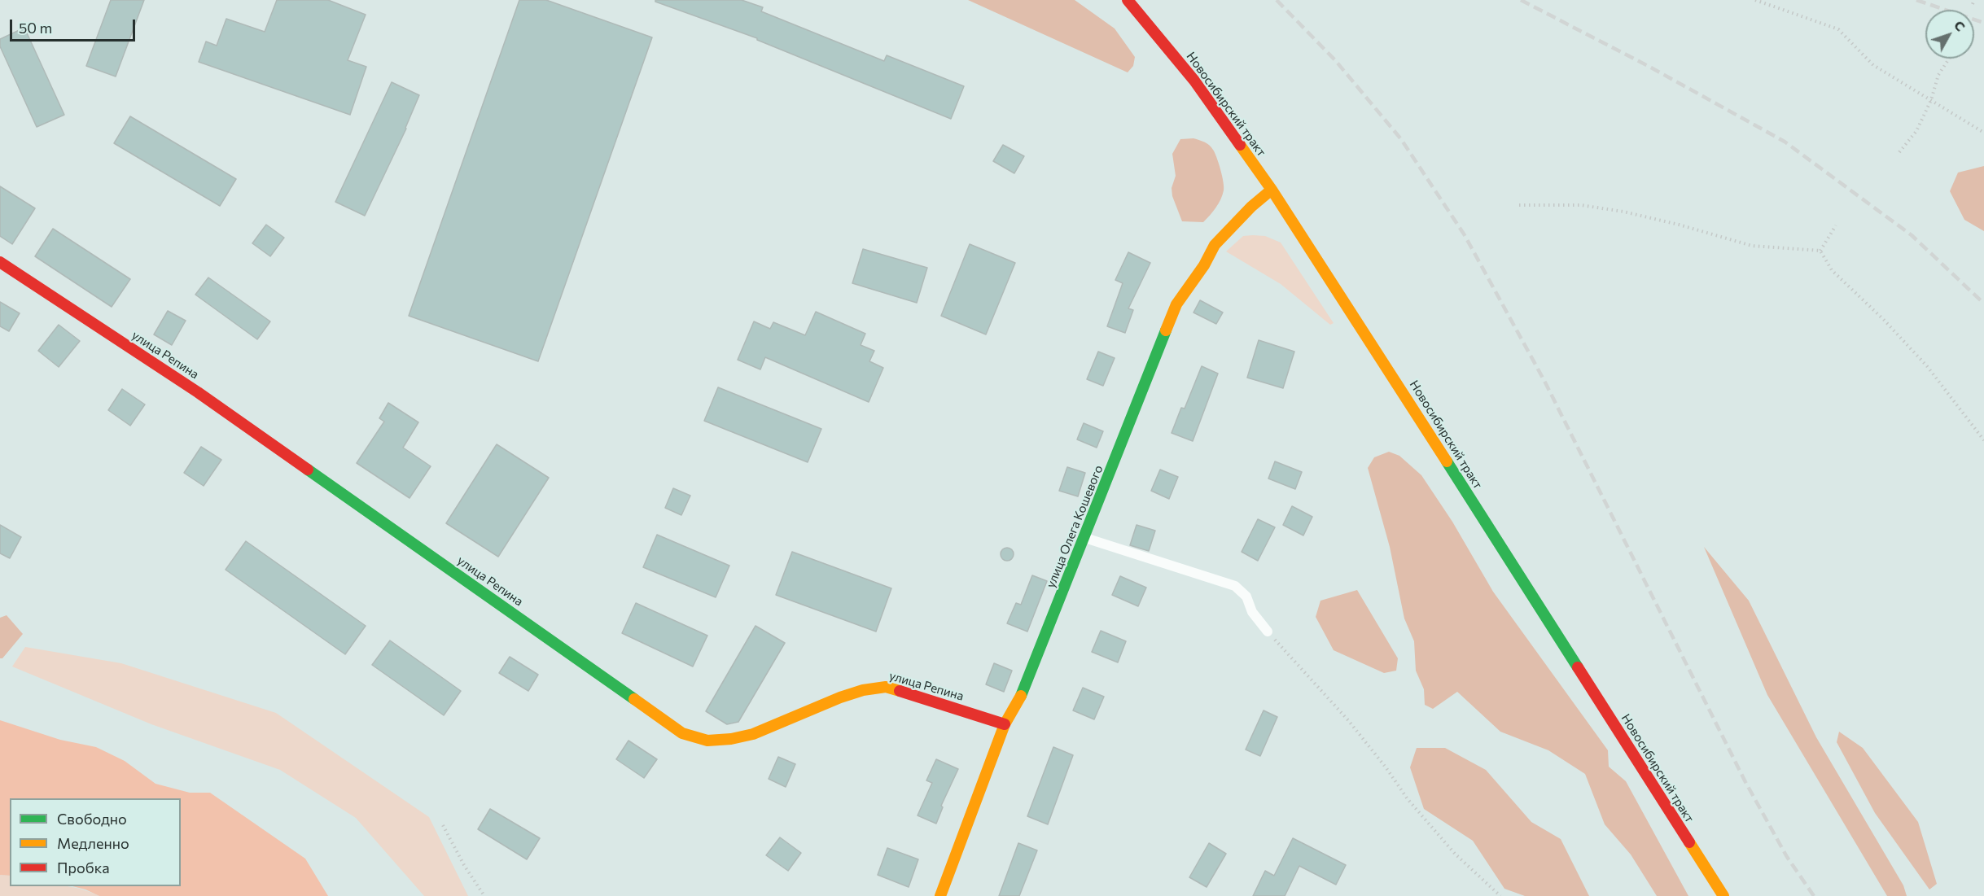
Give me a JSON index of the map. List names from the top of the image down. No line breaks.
{"streets":{"street":["Новосибирский тракт","улица Репина","улица Олега Кошевого"]},"crossings":[["Новосибирский тракт","улица Олега Кошевого"],["улица Репина","улица Олега Кошевого"]],"legend":["Свободно","Медленно","Пробка"],"scale_bar":"50 m","north":"top right"}
